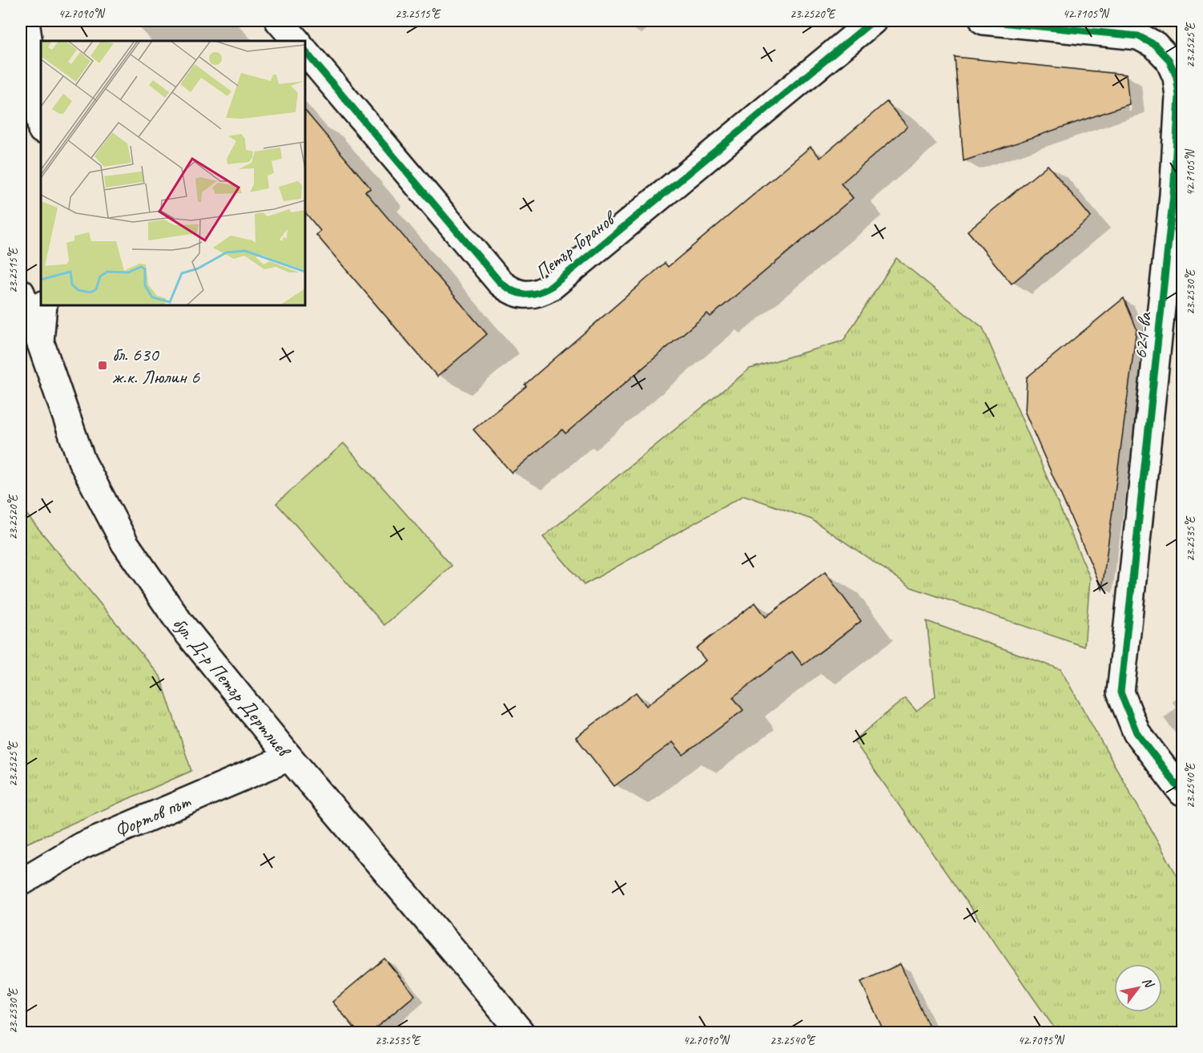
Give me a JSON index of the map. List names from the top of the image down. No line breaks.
{"streets":{"street":["Петър Горанов","621-ва","бул. Д-р Петър Дертлиев","Фортов път"]},"crossings":[["бул. Д-р Петър Дертлиев","Фортов път"]],"places":{"transit":["бл. 630 ж.к. Люлин 6"]},"north":"top right","coordinates":["42.7090°N","23.2515°E","23.2520°E","42.7105°N","23.2525°E","23.2530°E","23.2535°E","23.2540°E","42.7095°N"]}
